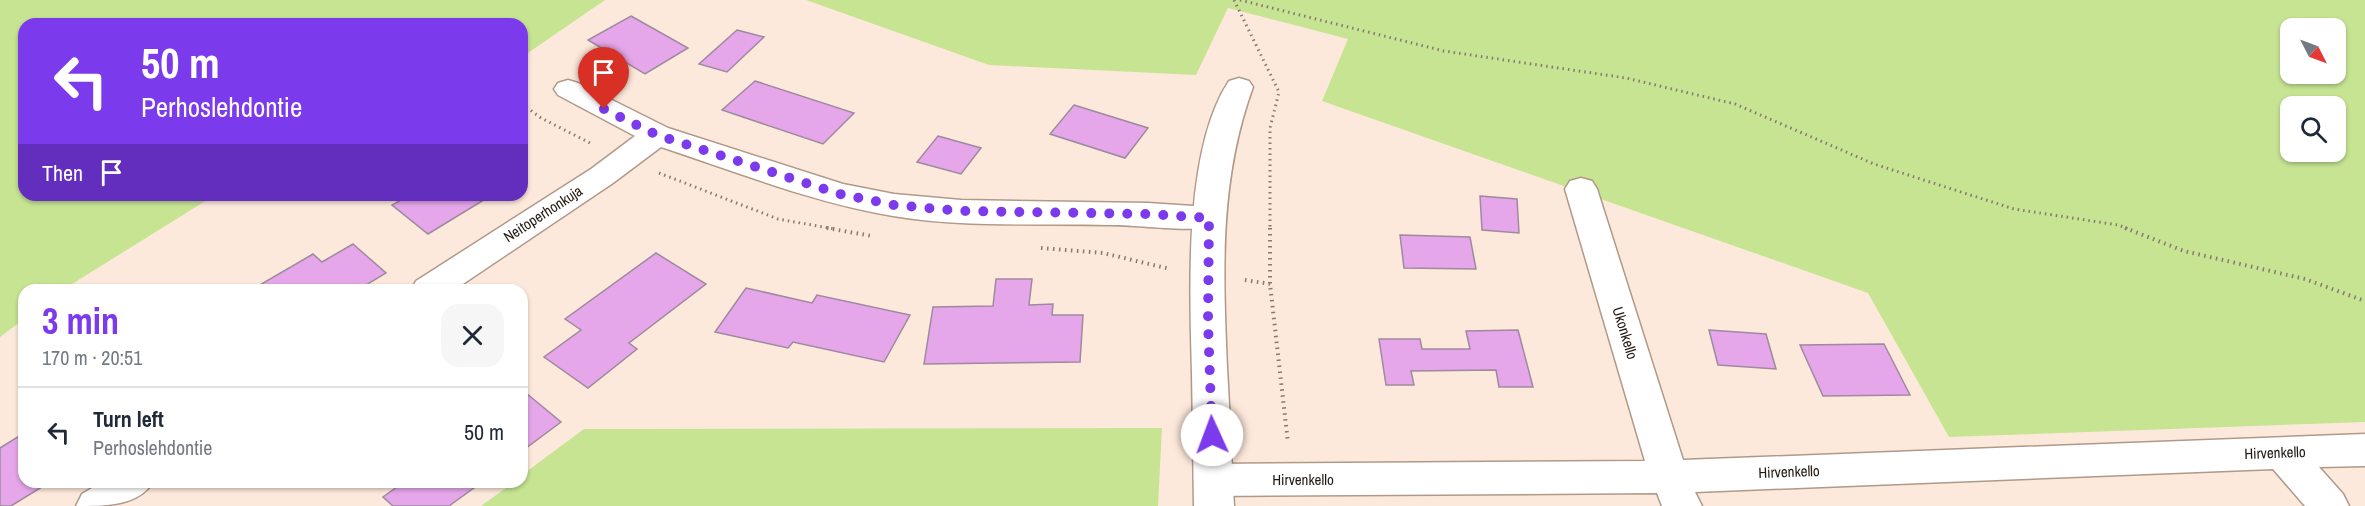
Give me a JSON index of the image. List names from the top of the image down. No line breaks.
{"streets":{"street":["Neitoperhonkuja","Ukonkello","Hirvenkello"]},"crossings":[["Ukonkello","Hirvenkello"]],"north":"bottom right","page":{"turn":["50 m","Perhoslehdontie"],"then":"Then","heading":["3 min","170 m · 20:51"],"list":[{"name":"Turn left","note":"Perhoslehdontie","value":"50 m"}]}}
